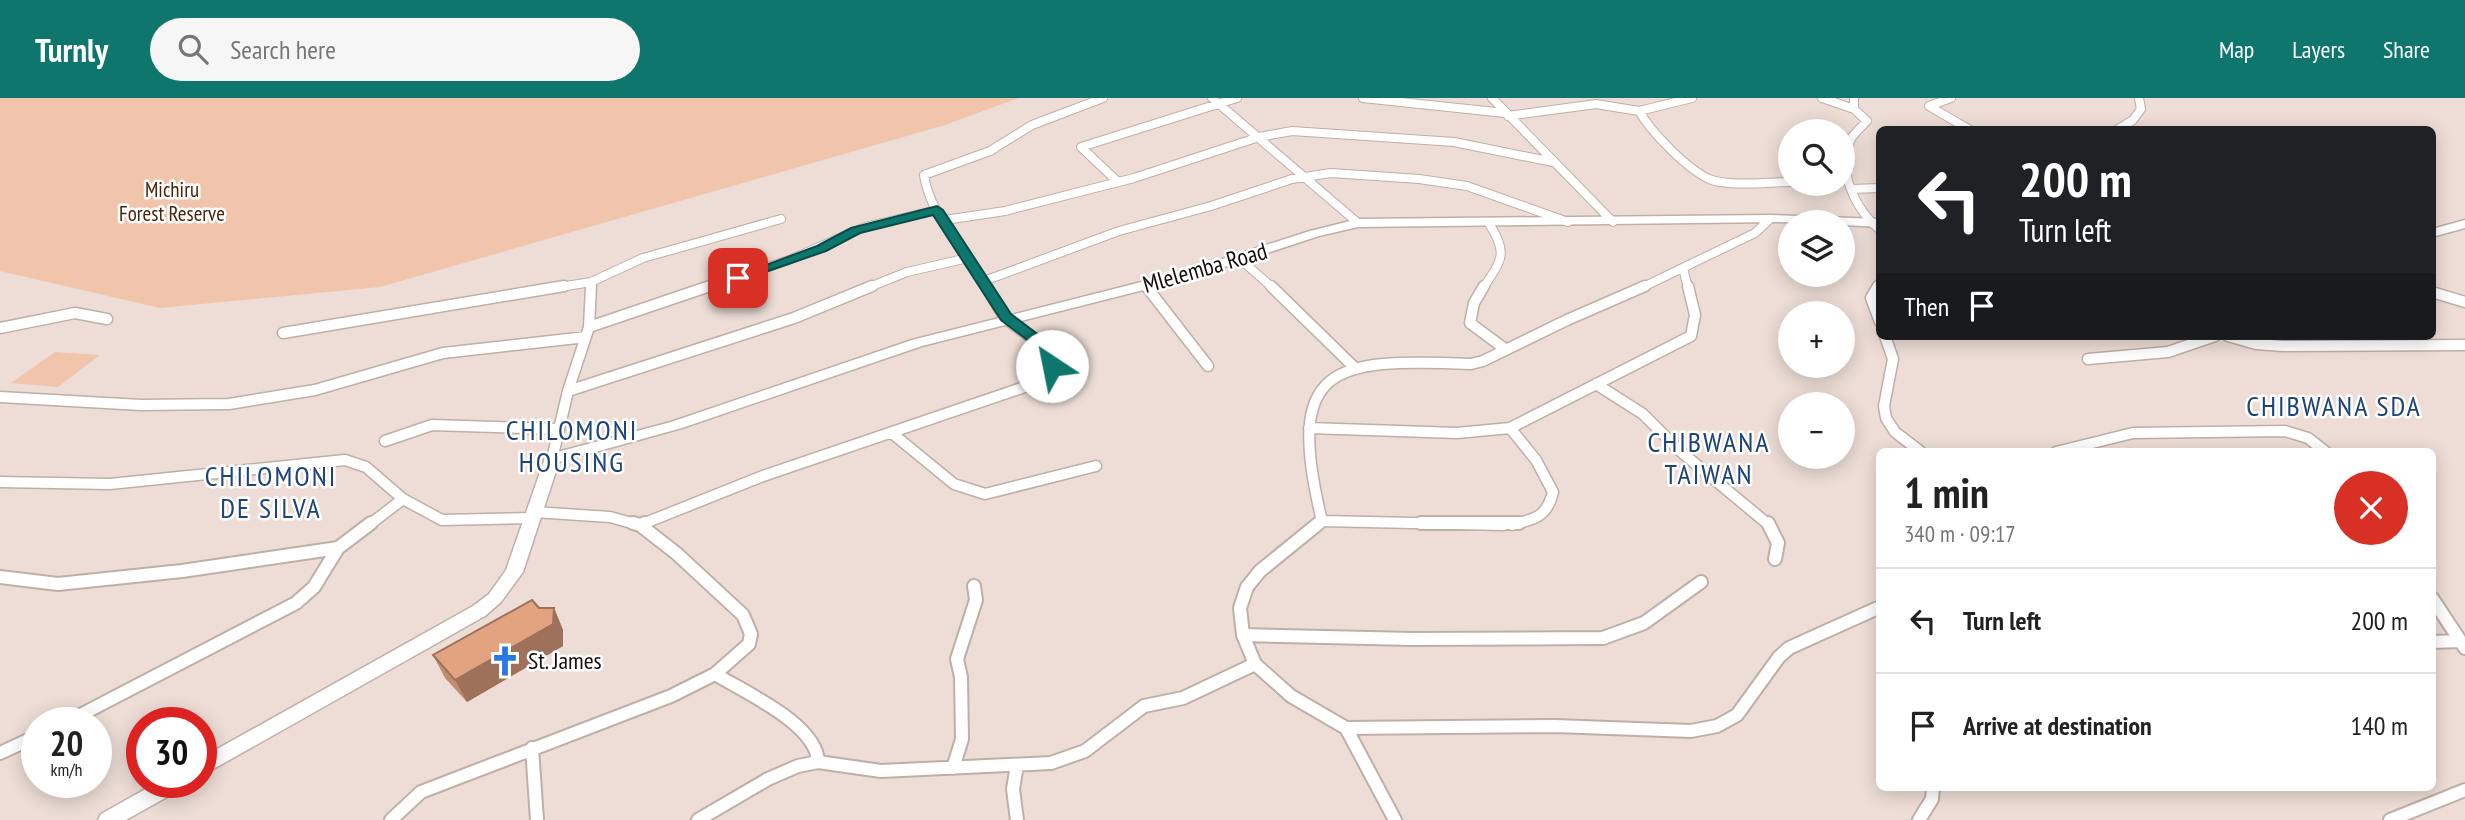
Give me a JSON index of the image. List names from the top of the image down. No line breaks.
{"streets":{"street":["Mlelemba Road"]},"districts":["CHIBWANA SDA","CHILOMONI HOUSING","CHIBWANA TAIWAN","CHILOMONI DE SILVA"],"parks":["Michiru Forest Reserve"],"places":{"church":["St. James"]},"page":{"header":"Turnly","search":"Search here","nav":["Map","Layers","Share"],"map_buttons":["+","−"],"turn":["200 m","Turn left"],"then":"Then","heading":["1 min","340 m · 09:17"],"list":[{"name":"Turn left","value":"200 m"},{"name":"Arrive at destination","value":"140 m"}],"speed":"20 km/h","limit":"30"}}
